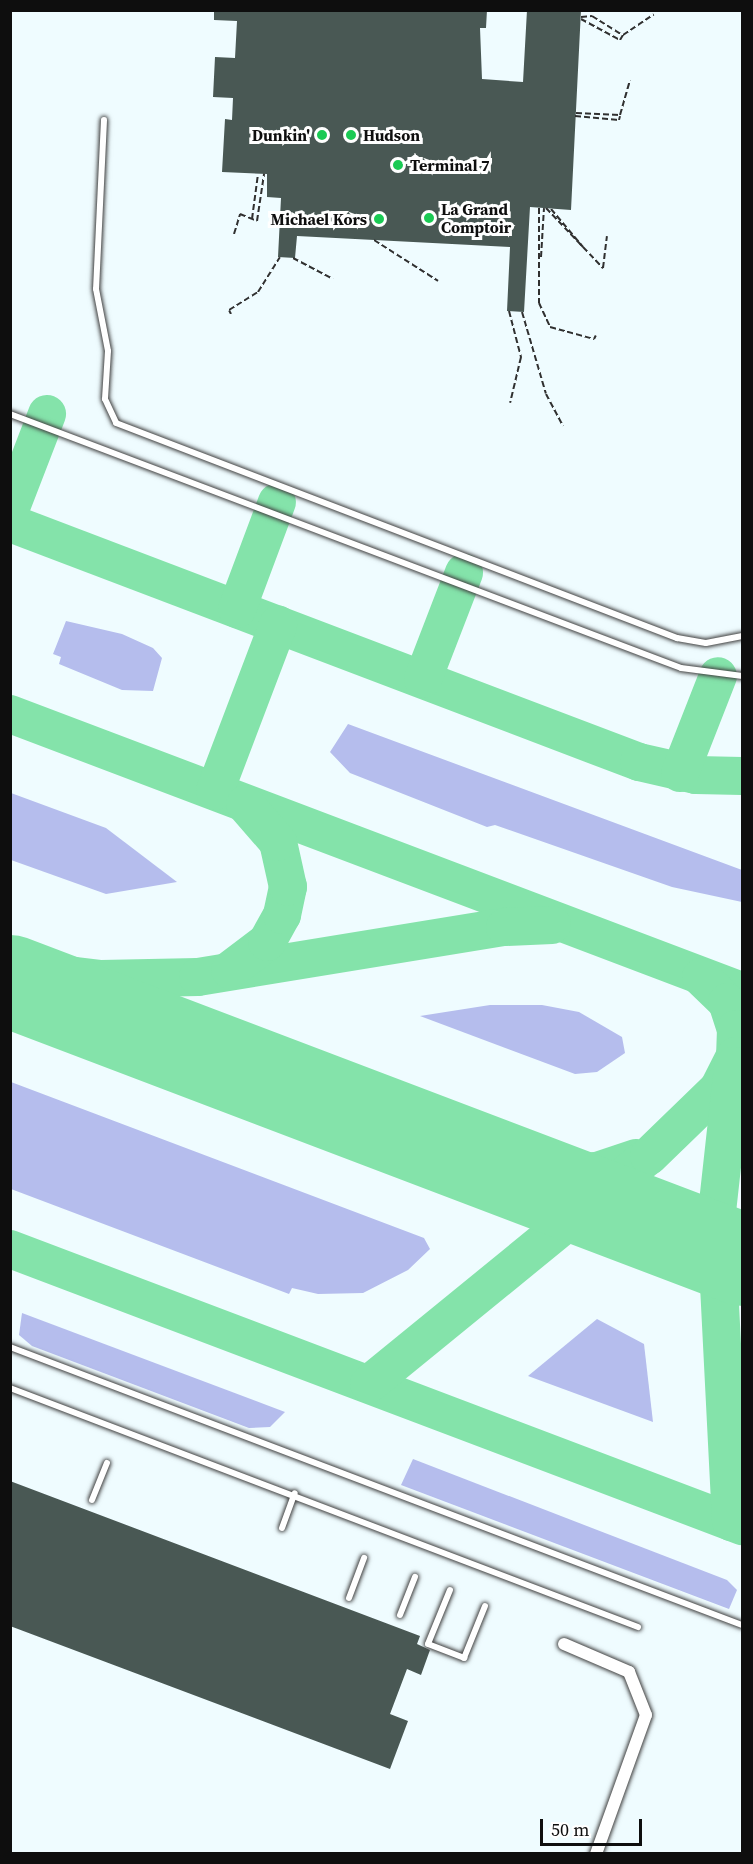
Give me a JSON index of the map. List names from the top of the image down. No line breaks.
{"places":["Dunkin'","Hudson","Terminal 7","La Grand Comptoir","Michael Kors"],"scale_bar":"50 m"}
